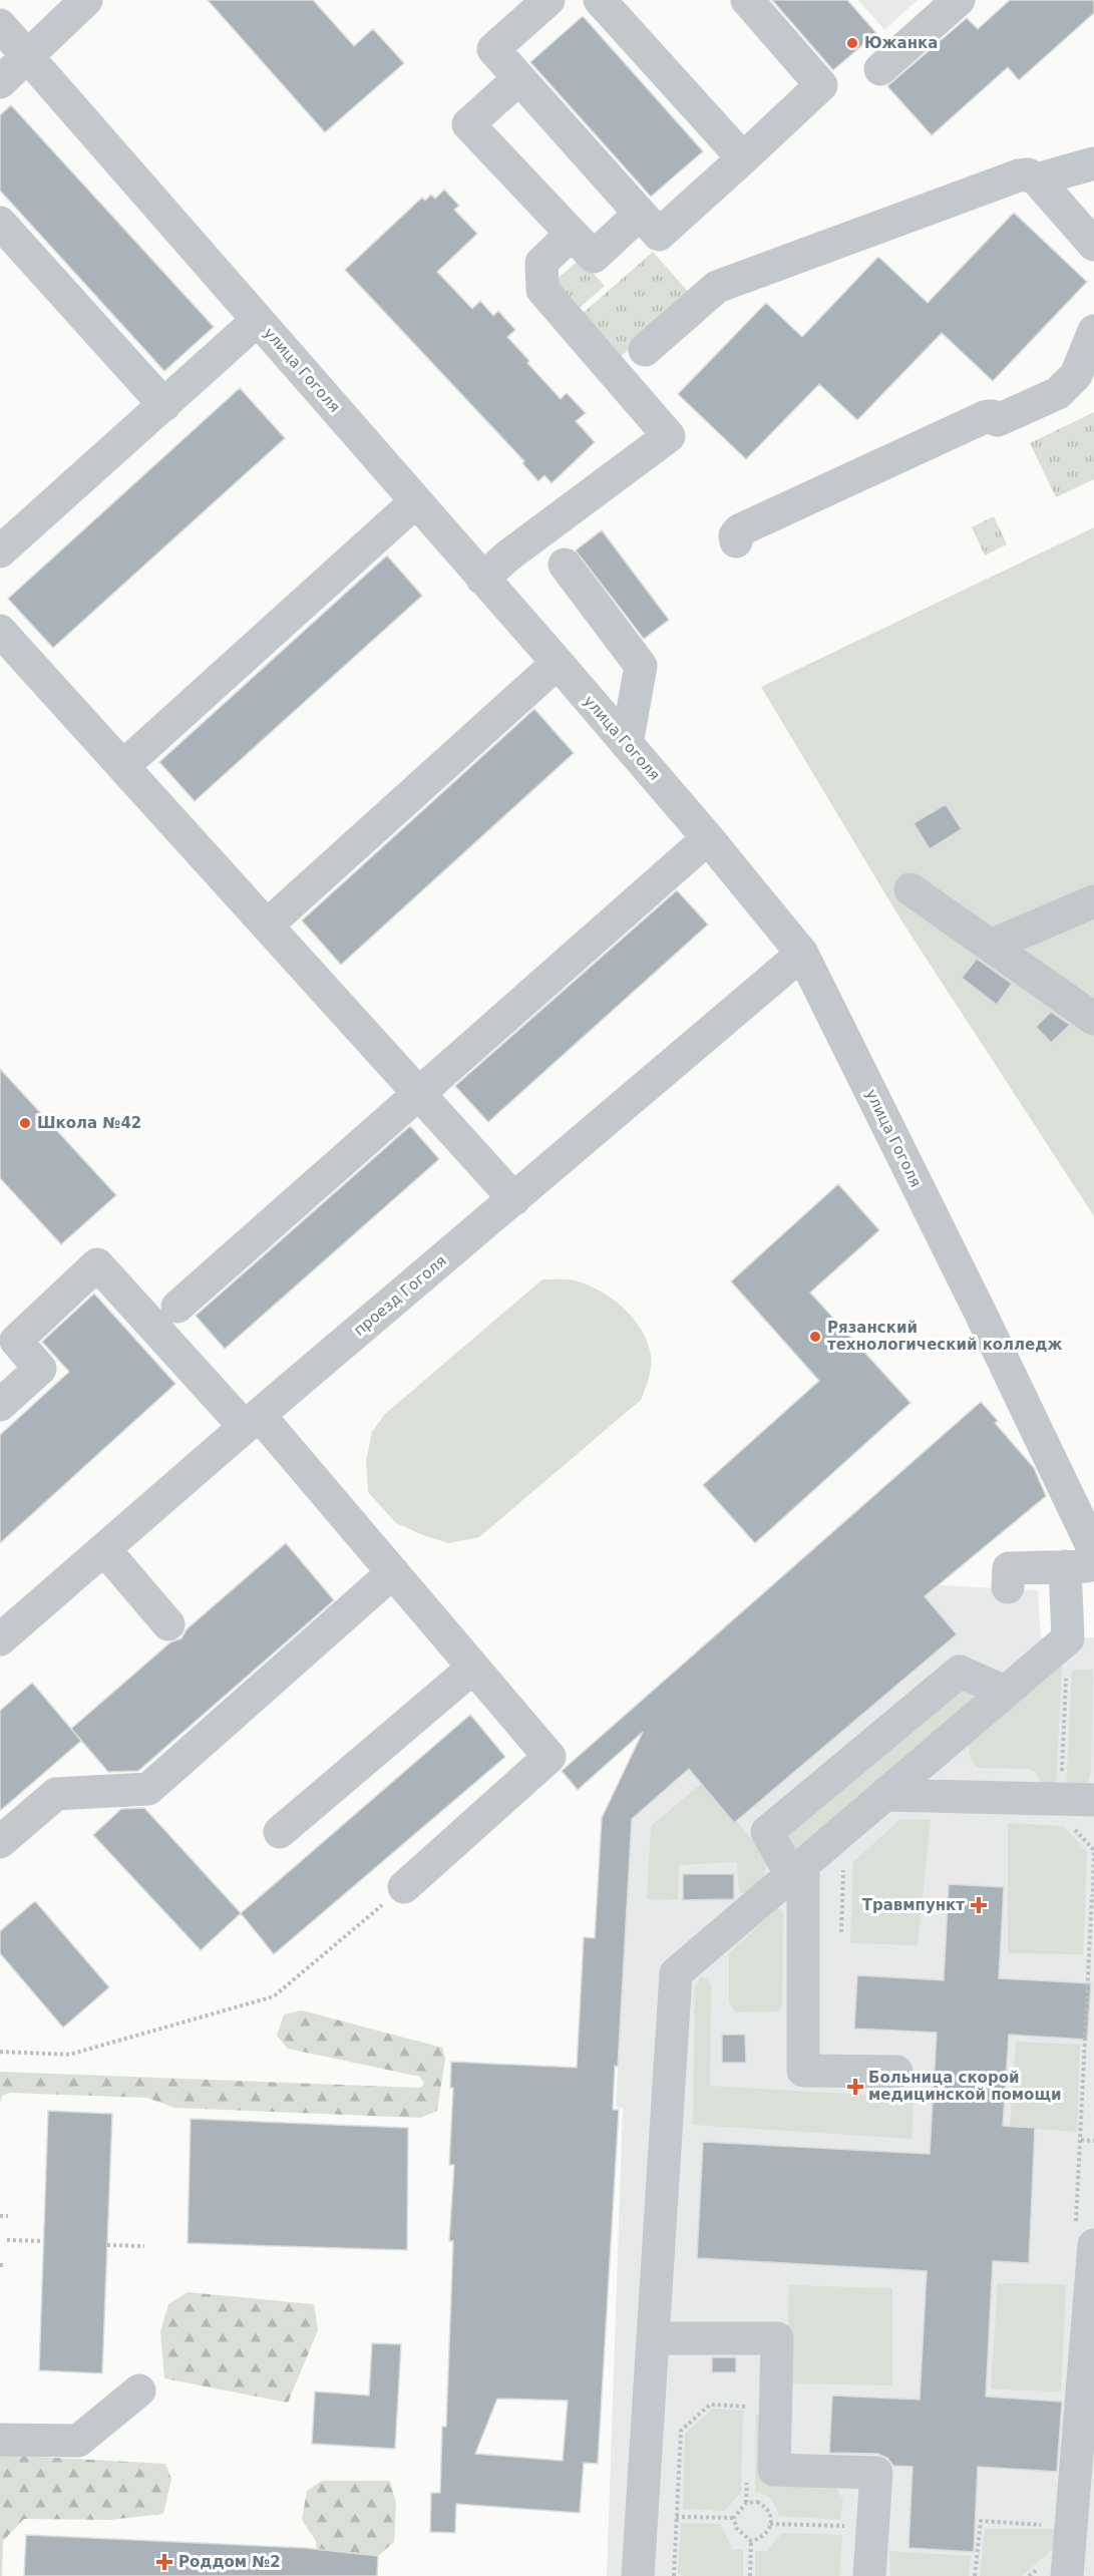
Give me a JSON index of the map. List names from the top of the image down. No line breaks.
{"streets":{"street":["улица Гоголя","проезд Гоголя"]},"crossings":[["улица Гоголя","проезд Гоголя"]],"places":{"other":["Южанка","Школа №42","Рязанский технологический колледж"],"health":["Травмпункт","Больница скорой медицинской помощи","Роддом №2"]}}
